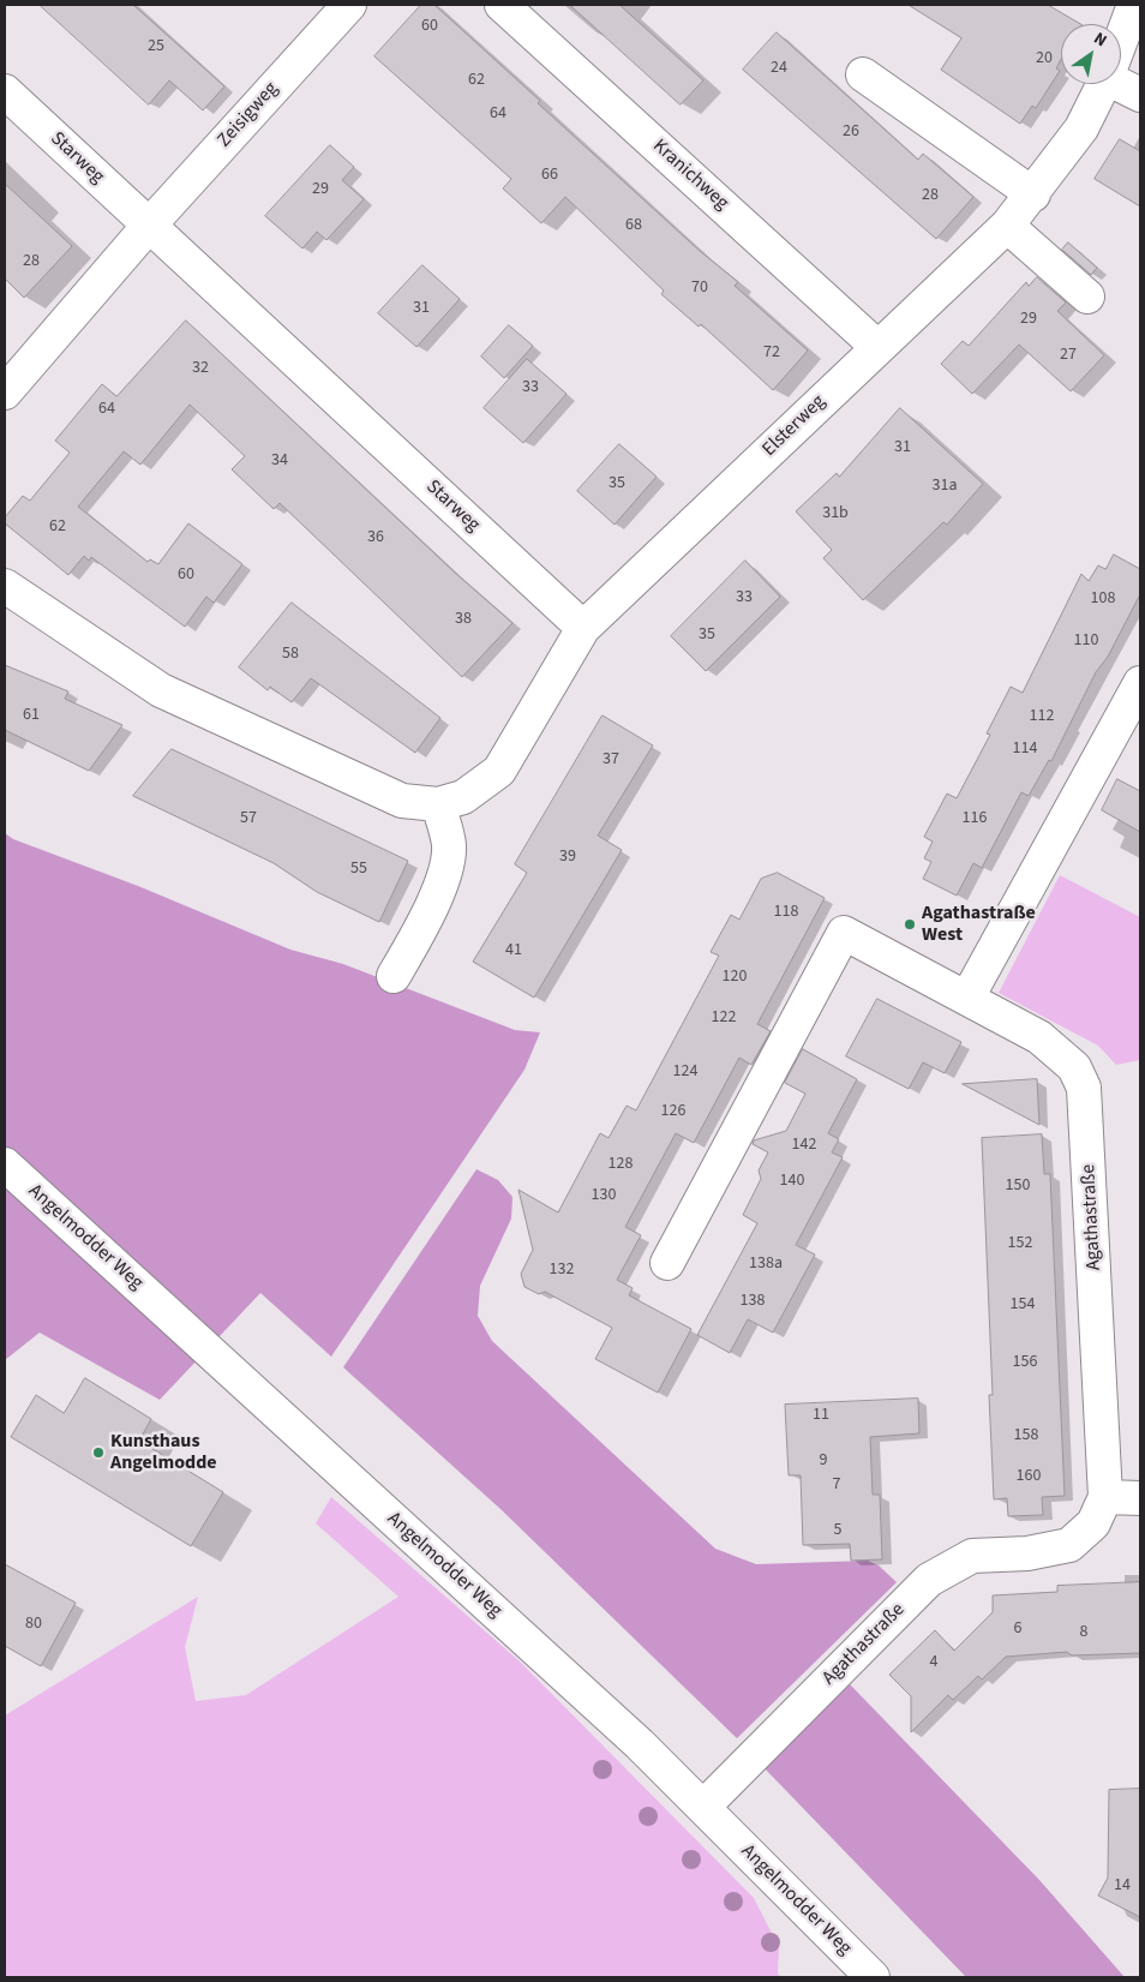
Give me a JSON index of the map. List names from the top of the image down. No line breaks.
{"streets":{"street":["Zeisigweg","Starweg","Kranichweg","Elsterweg","Agathastraße","Angelmodder Weg"]},"crossings":[["Zeisigweg","Starweg"],["Starweg","Elsterweg"],["Kranichweg","Elsterweg"],["Agathastraße","Angelmodder Weg"]],"places":["Agathastraße West","Kunsthaus Angelmodde"],"house_numbers":["60","25","20","24","62","64","26","66","29","28","68","28","70","31","29","72","27","32","33","64","31","34","35","31a","31b","62","36","60","33","108","38","35","110","58","61","112","114","37","57","116","39","55","118","41","120","122","124","126","142","128","140","150","130","152","138a","132","138","154","156","11","158","9","160","7","5","80","6","8","4","14"],"north":"top right"}
